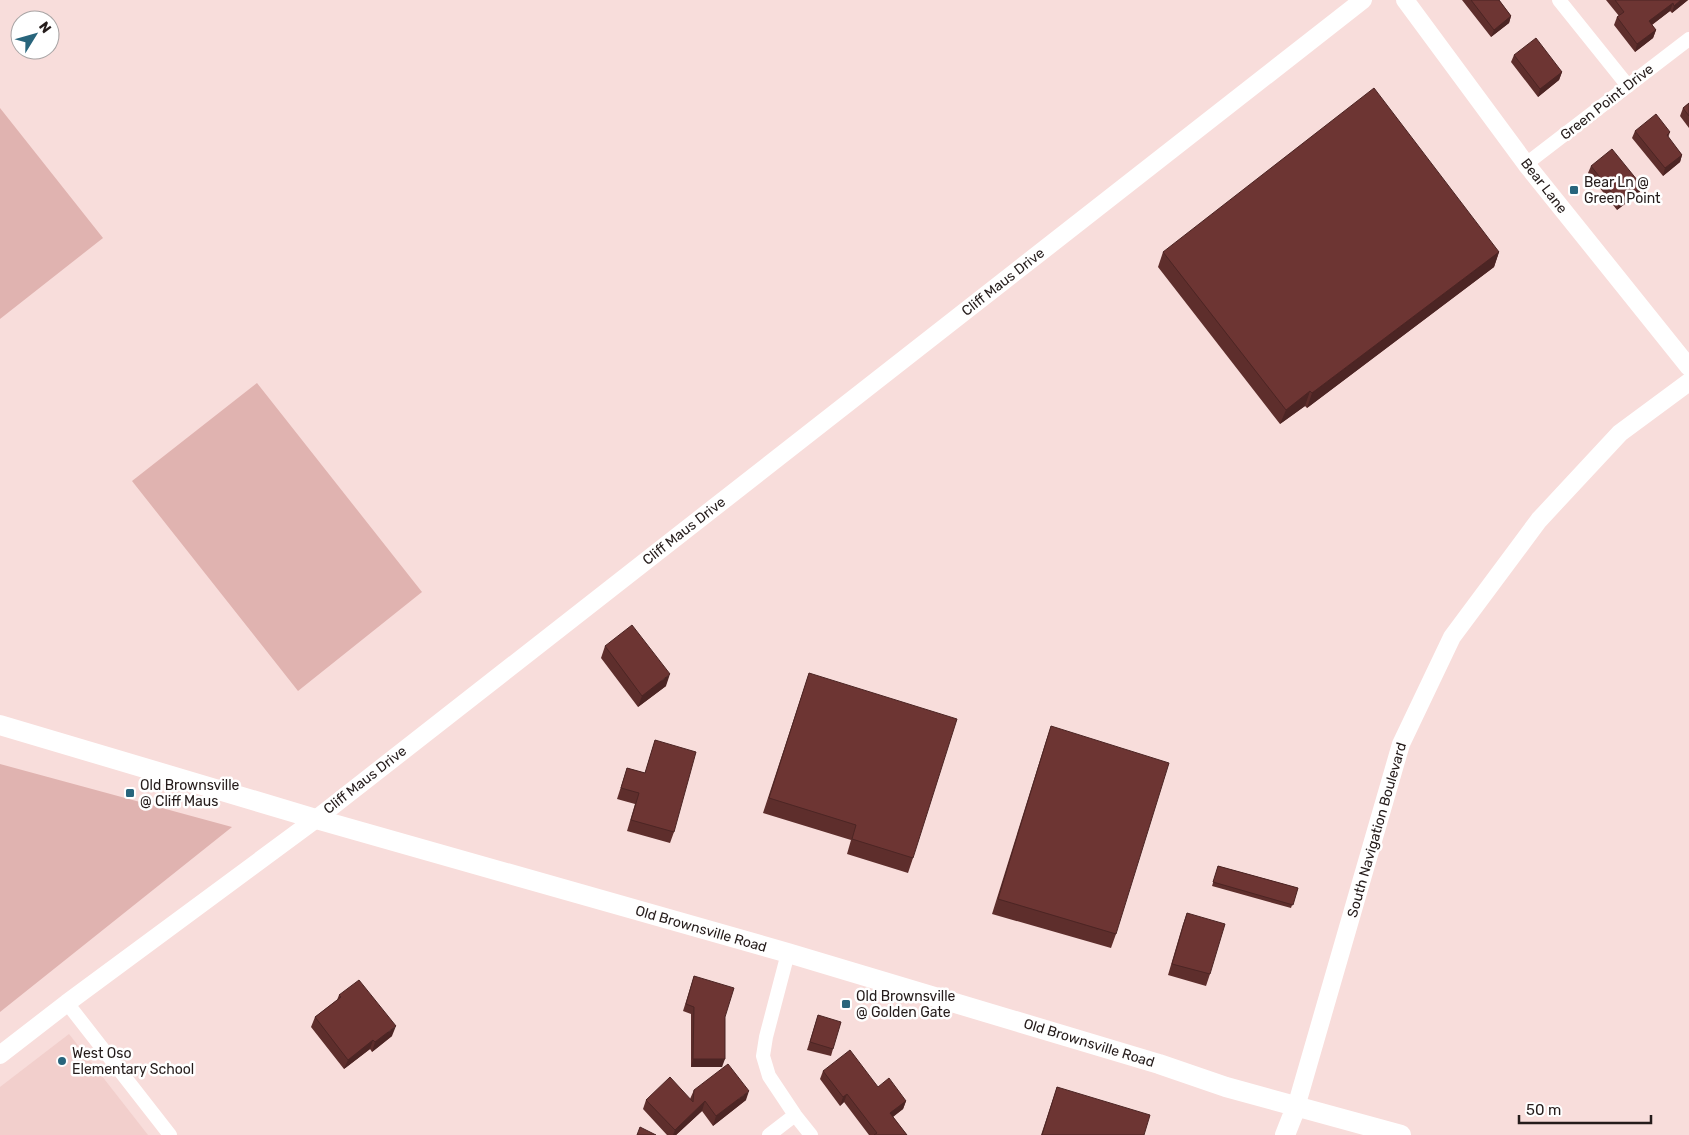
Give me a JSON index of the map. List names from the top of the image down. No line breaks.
{"streets":{"main road":["Old Brownsville Road"],"street":["Green Point Drive","Bear Lane","Cliff Maus Drive","South Navigation Boulevard"]},"crossings":[["Green Point Drive","Bear Lane"],["Cliff Maus Drive","Old Brownsville Road"],["South Navigation Boulevard","Old Brownsville Road"]],"places":{"transit":["Bear Ln @ Green Point","Old Brownsville @ Cliff Maus","Old Brownsville @ Golden Gate"],"other":["West Oso Elementary School"]},"scale_bar":"50 m","north":"top right"}
